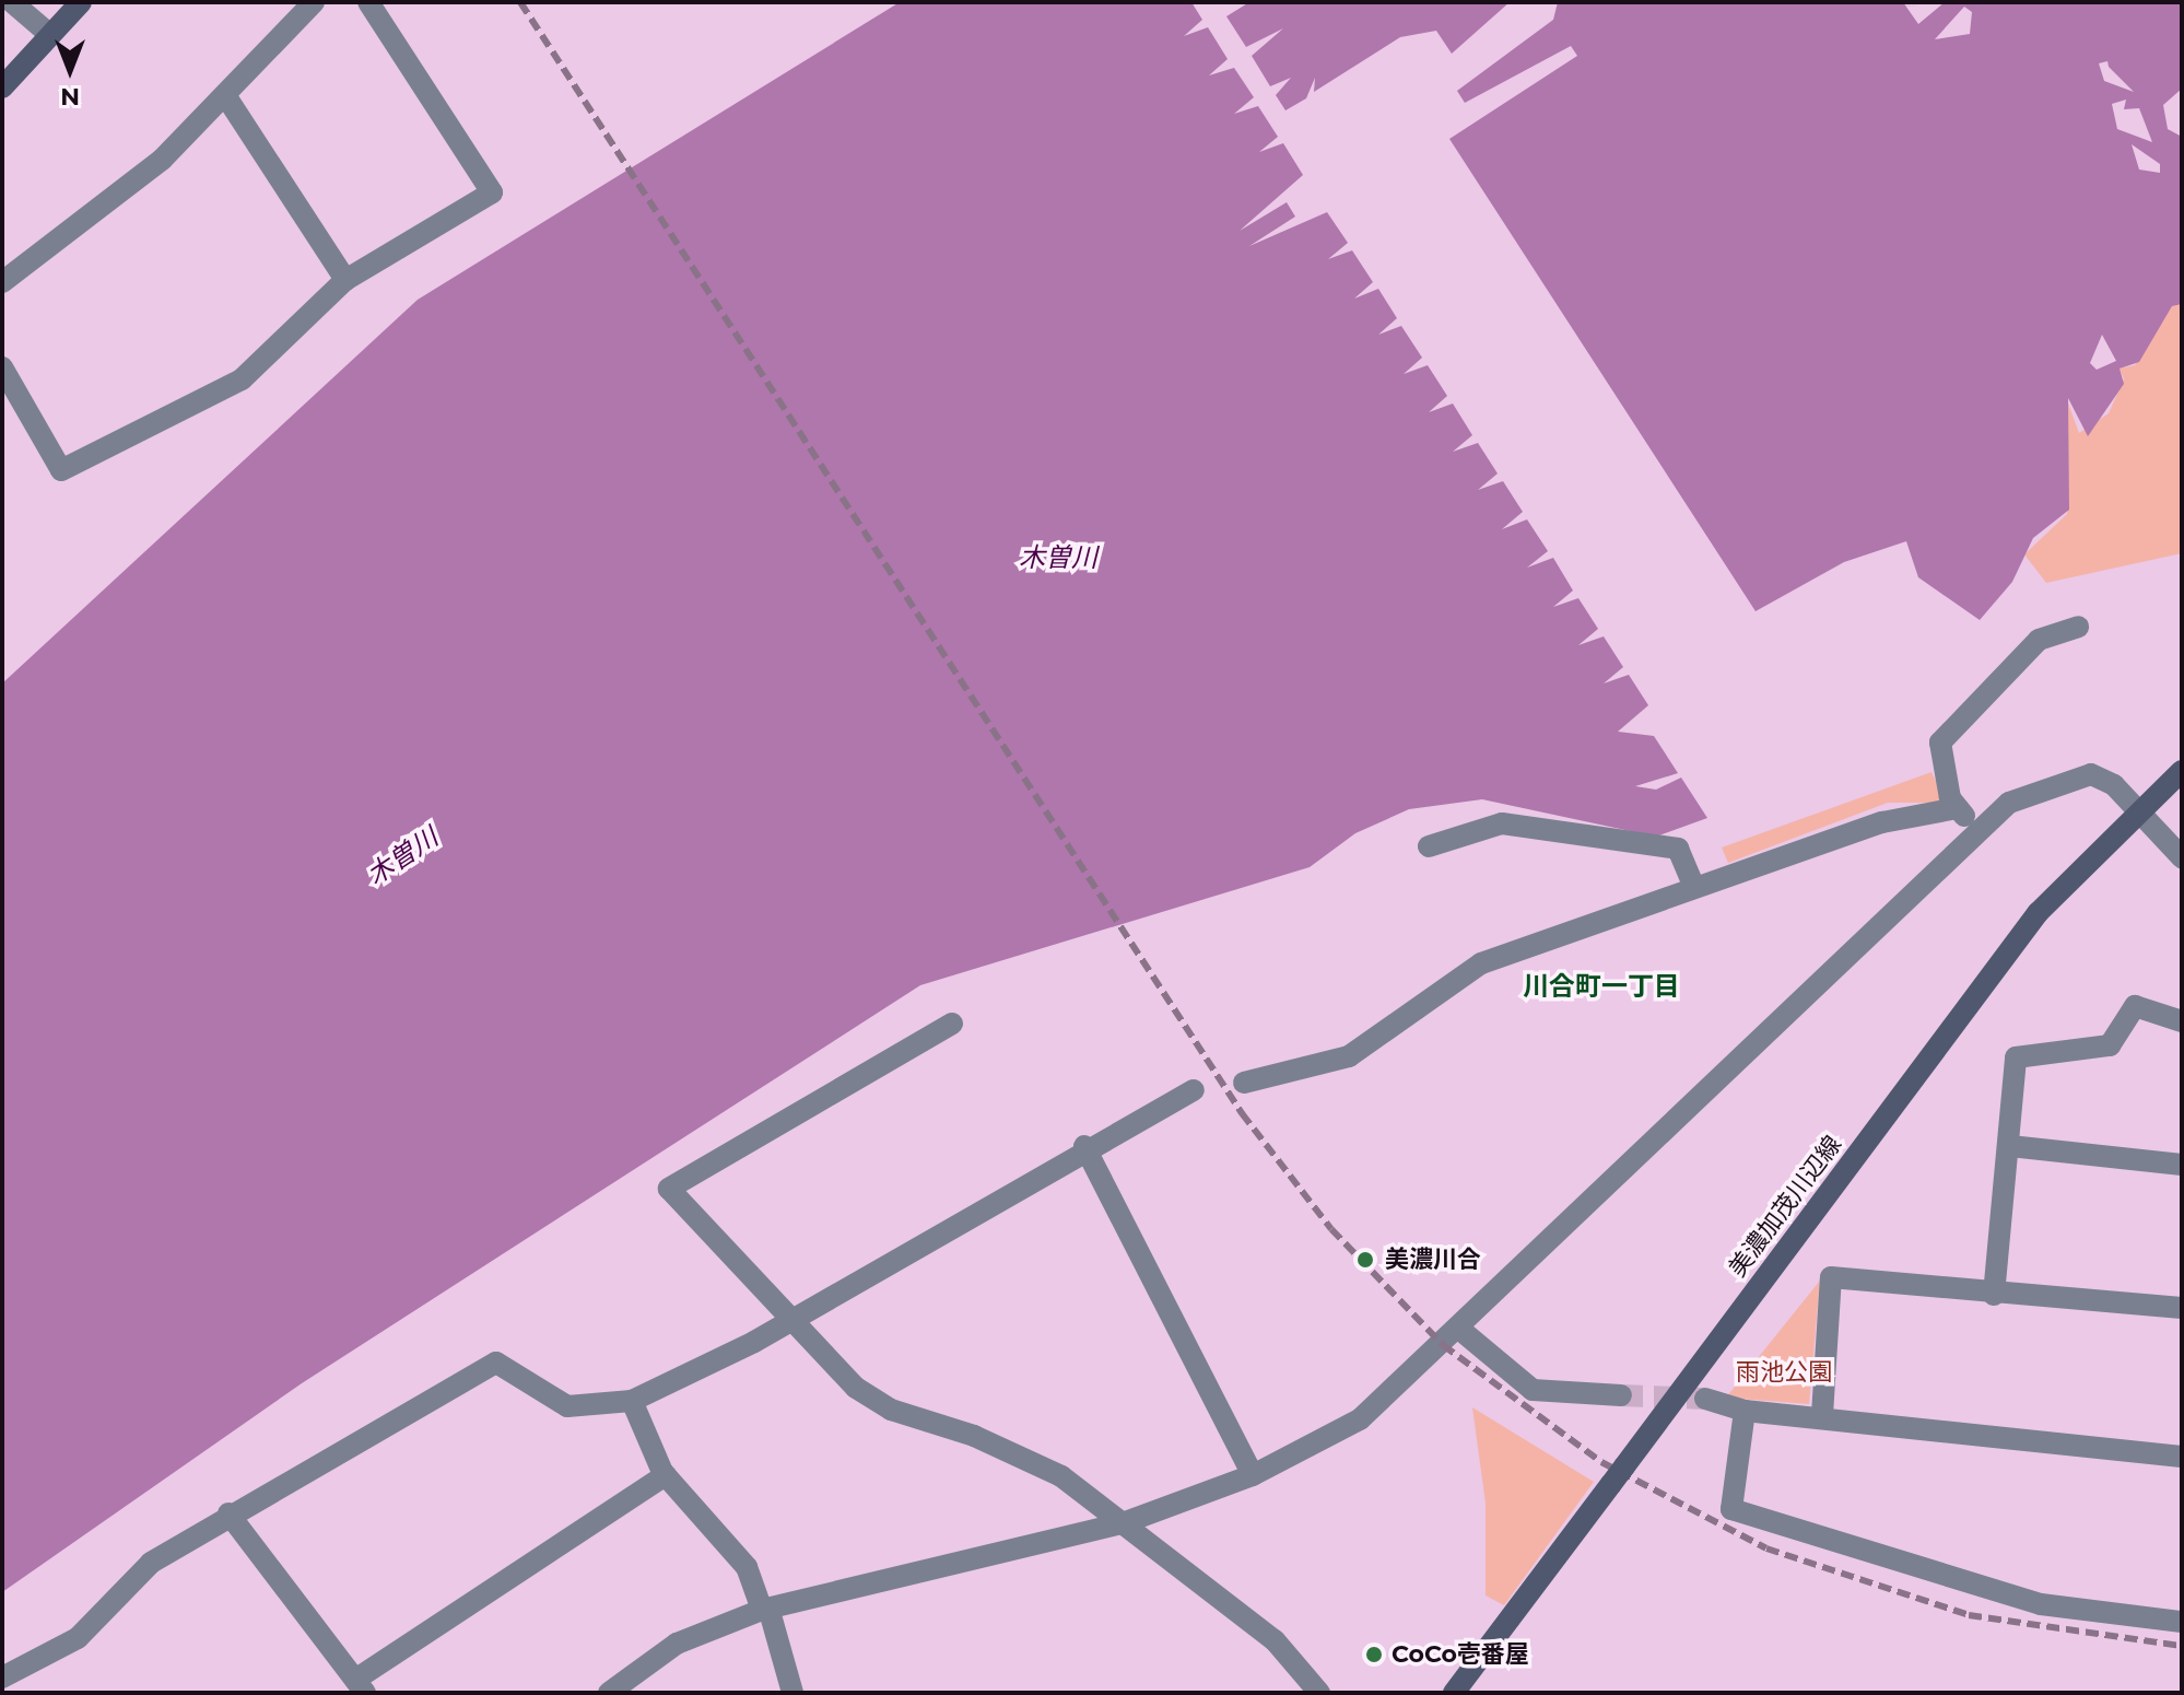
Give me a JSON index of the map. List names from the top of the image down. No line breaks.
{"streets":{"main road":["美濃加茂川辺線"]},"districts":["川合町一丁目"],"water":["木曽川"],"parks":["雨池公園"],"places":["美濃川合","CoCo壱番屋"],"north":"bottom"}
